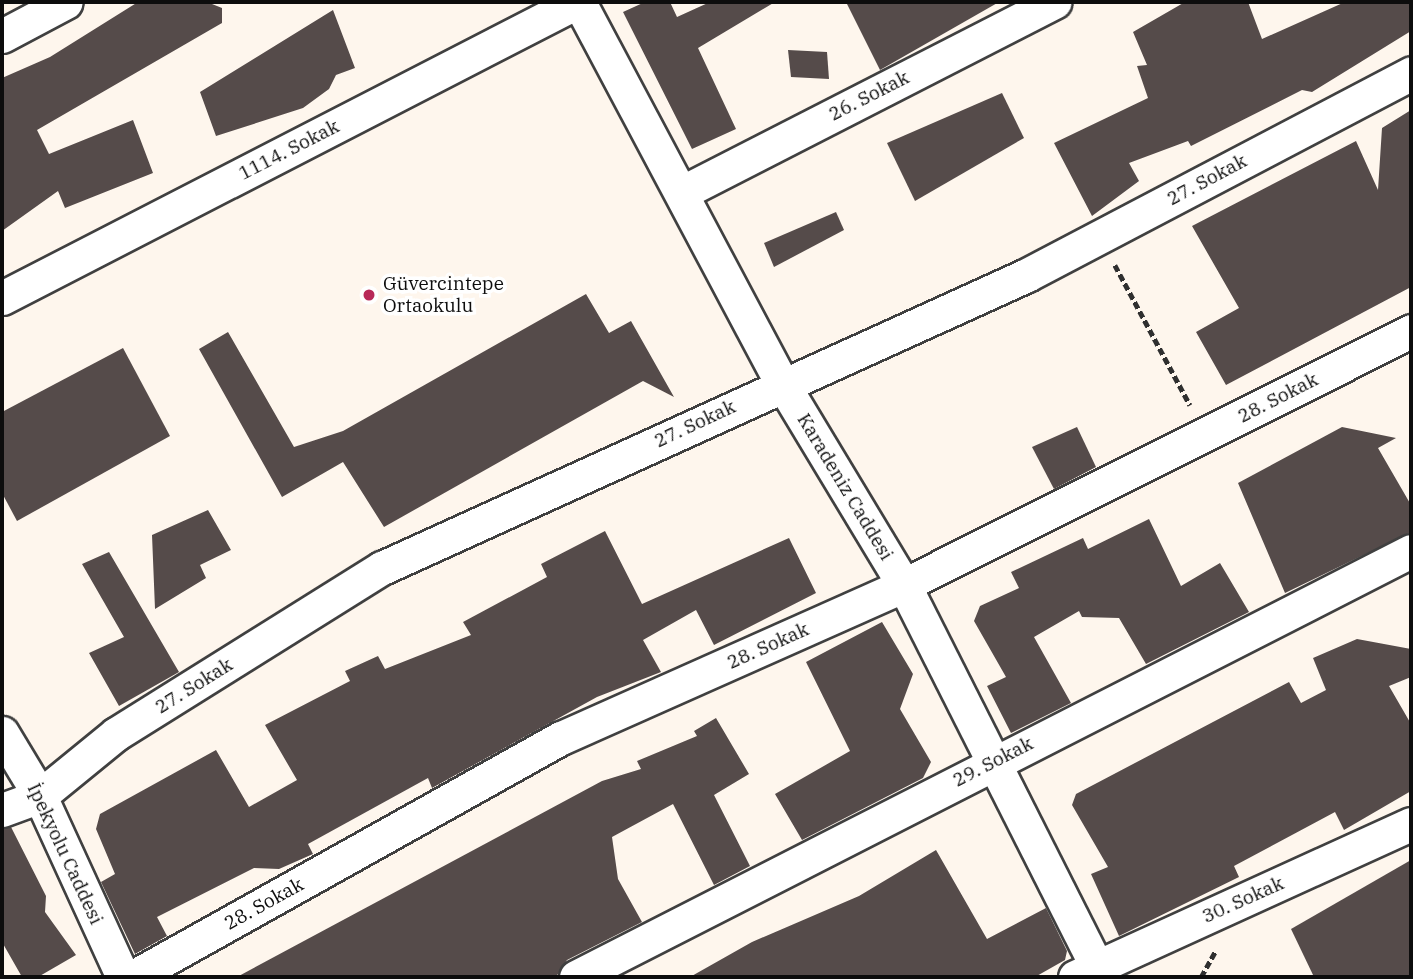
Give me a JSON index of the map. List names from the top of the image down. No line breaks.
{"streets":{"street":["26. Sokak","1114. Sokak","27. Sokak","28. Sokak","Karadeniz Caddesi","29. Sokak","İpekyolu Caddesi","30. Sokak"]},"crossings":[["26. Sokak","Karadeniz Caddesi"],["1114. Sokak","Karadeniz Caddesi"],["27. Sokak","Karadeniz Caddesi"],["27. Sokak","İpekyolu Caddesi"],["28. Sokak","Karadeniz Caddesi"],["Karadeniz Caddesi","29. Sokak"],["Karadeniz Caddesi","30. Sokak"]],"places":["Güvercintepe Ortaokulu"]}
